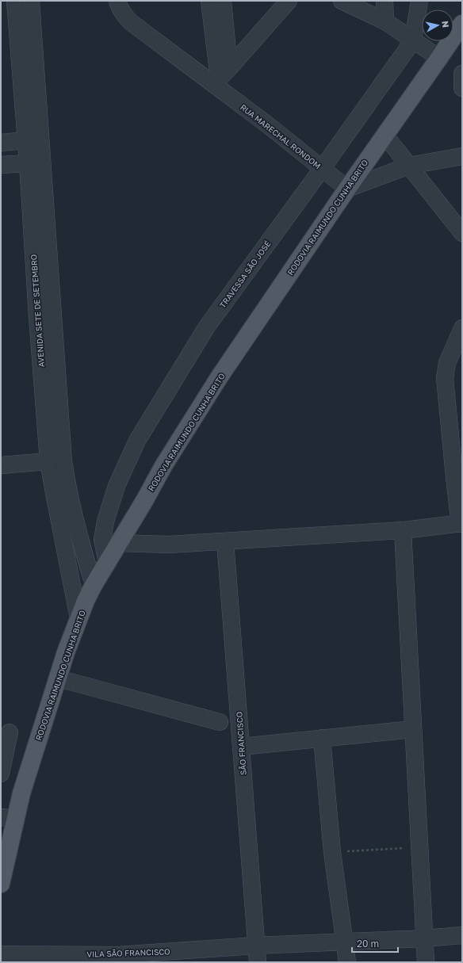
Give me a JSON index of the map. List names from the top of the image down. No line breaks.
{"streets":{"main road":["RODOVIA RAIMUNDO CUNHA BRITO"],"street":["RUA MARECHAL RONDOM","TRAVESSA SÃO JOSÉ","AVENIDA SETE DE SETEMBRO","SÃO FRANCISCO","VILA SÃO FRANCISCO"]},"crossings":[["RUA MARECHAL RONDOM","RODOVIA RAIMUNDO CUNHA BRITO"],["RUA MARECHAL RONDOM","TRAVESSA SÃO JOSÉ"],["RODOVIA RAIMUNDO CUNHA BRITO","TRAVESSA SÃO JOSÉ"],["RODOVIA RAIMUNDO CUNHA BRITO","AVENIDA SETE DE SETEMBRO"],["SÃO FRANCISCO","VILA SÃO FRANCISCO"]],"scale_bar":"20 m","north":"right"}
